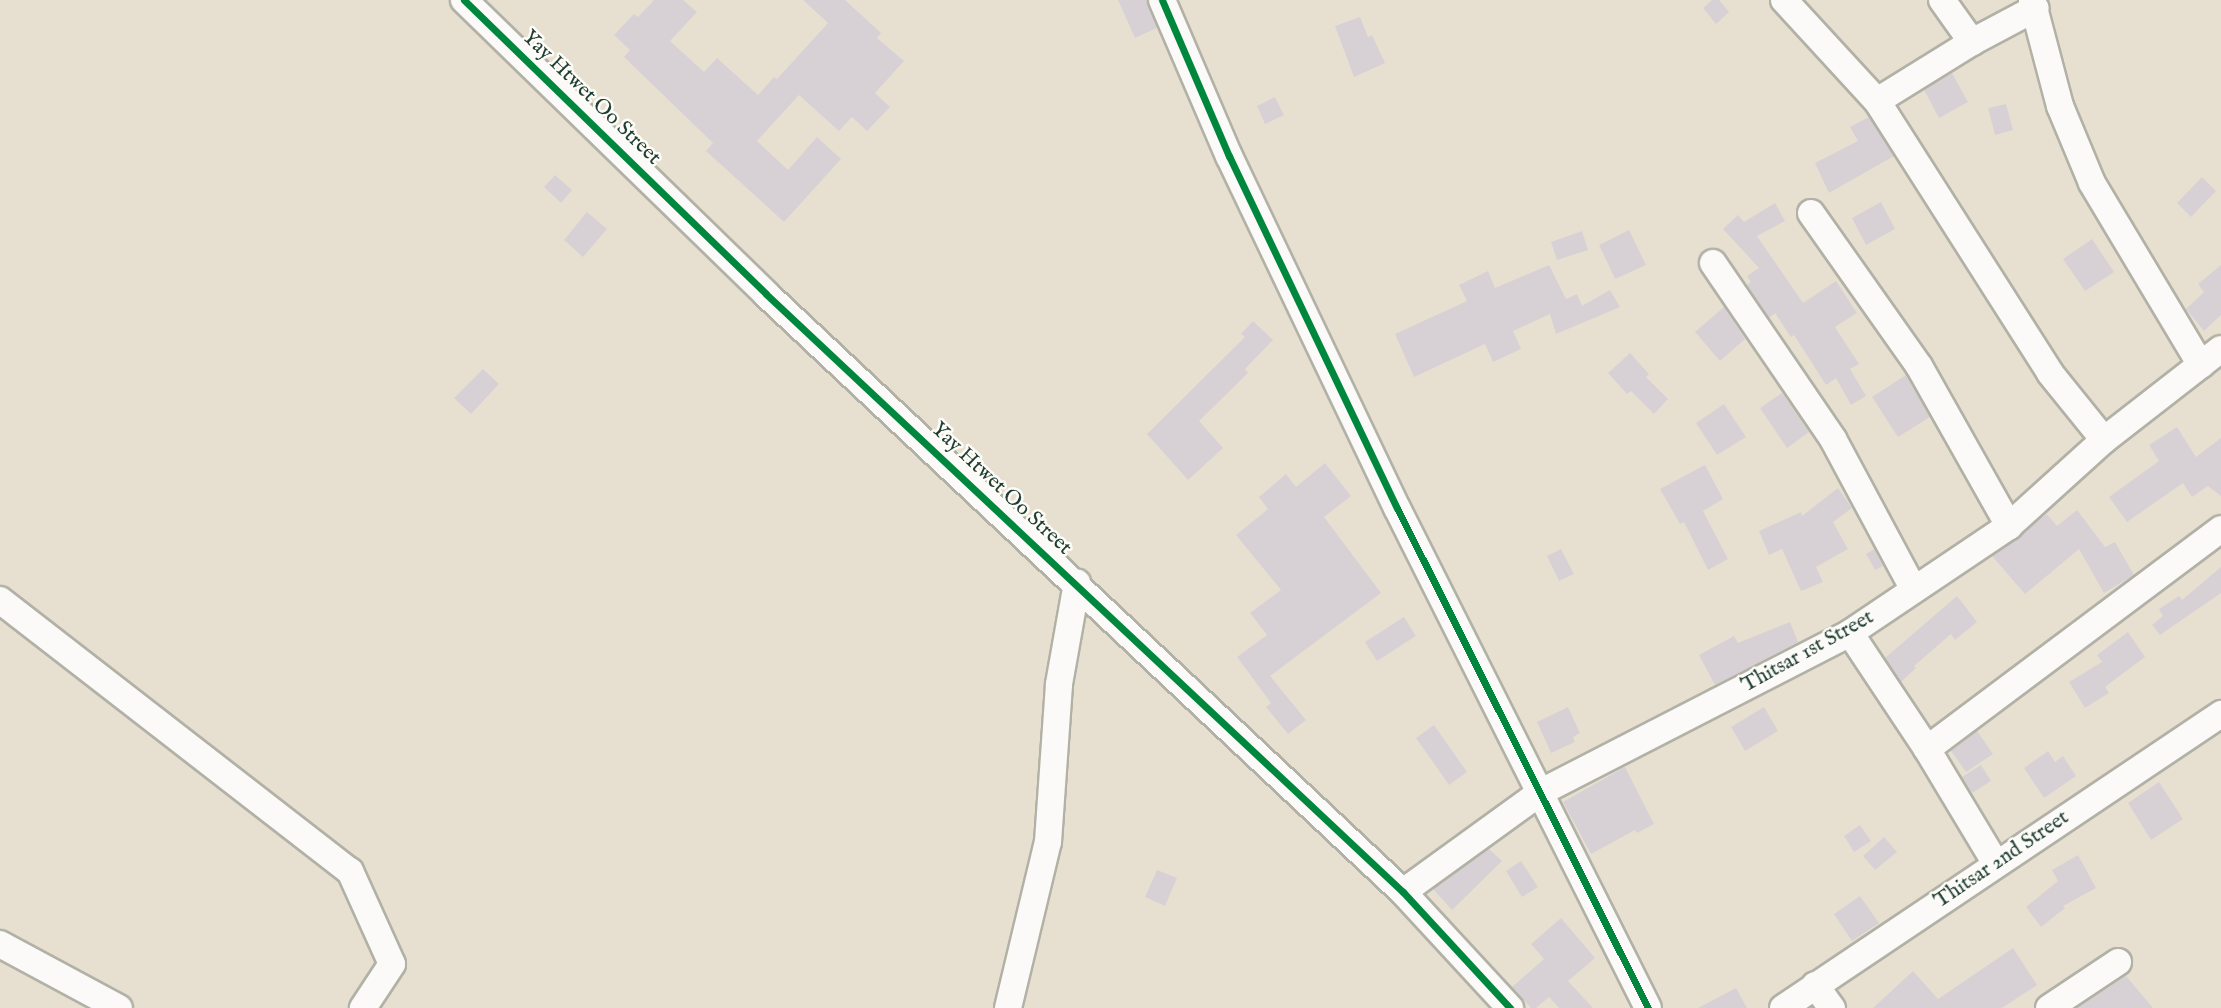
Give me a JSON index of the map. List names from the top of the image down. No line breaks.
{"streets":{"street":["Yay Htwet Oo Street","Thitsar 1st Street","Thitsar 2nd Street"]},"crossings":[["Yay Htwet Oo Street","Thitsar 1st Street"]]}
